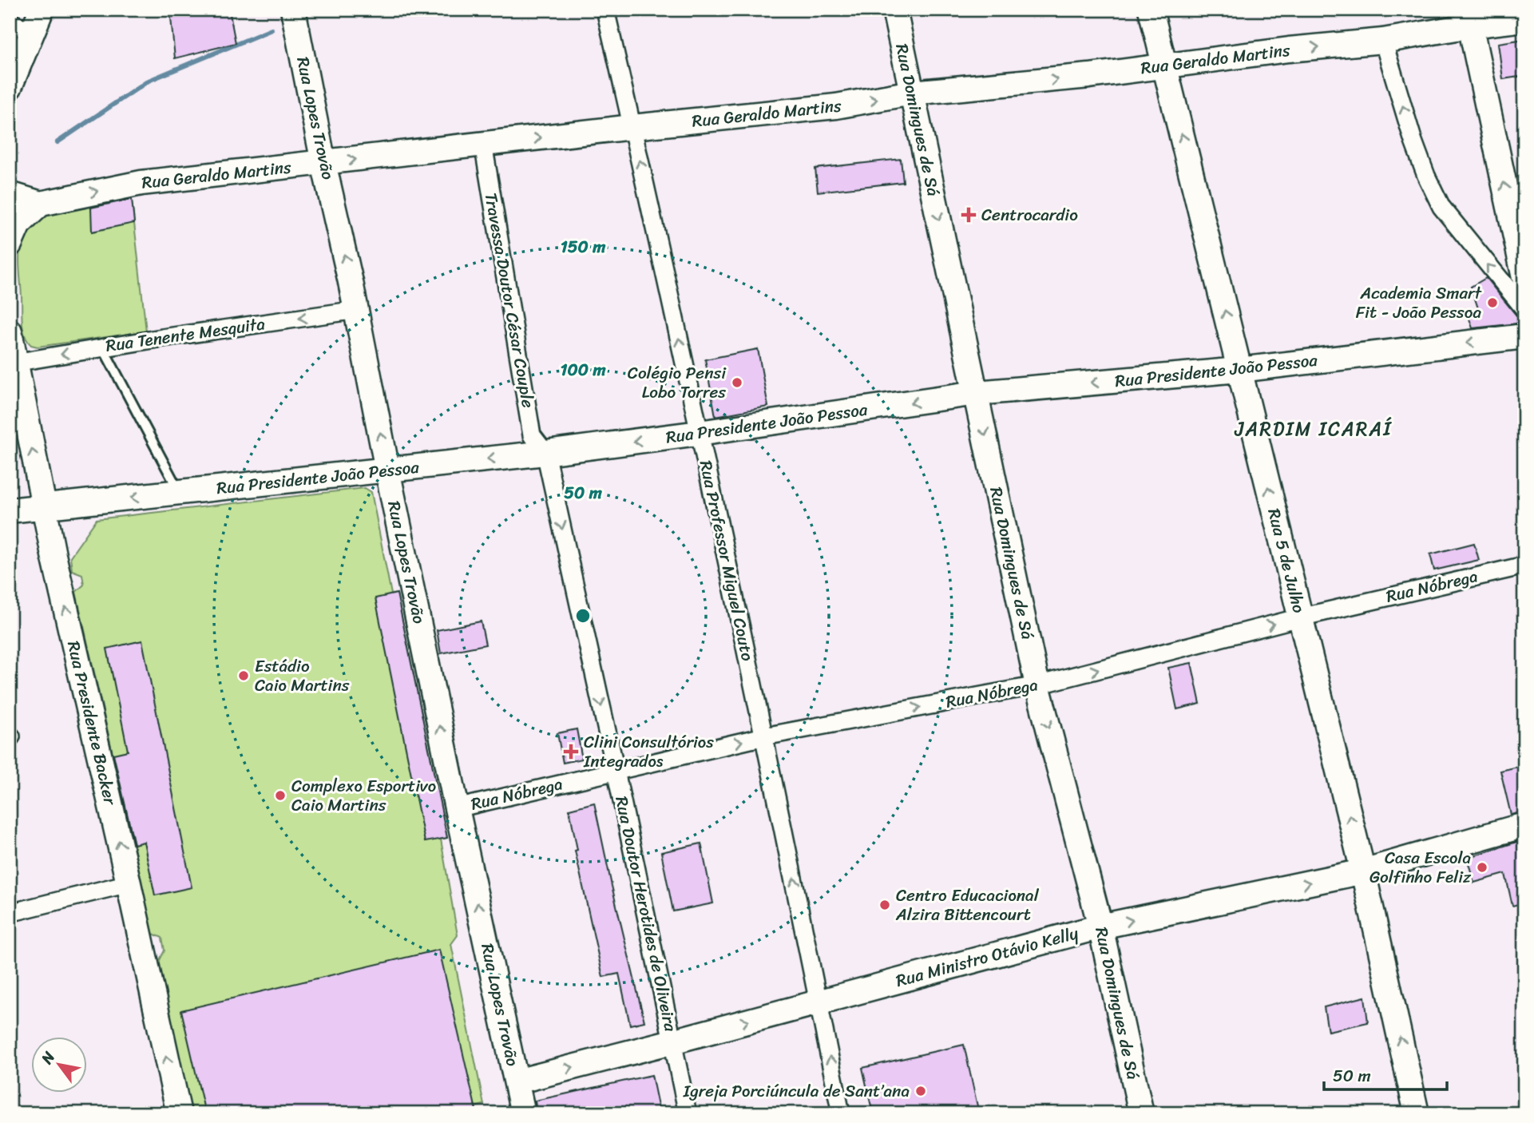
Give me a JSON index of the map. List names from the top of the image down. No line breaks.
{"streets":{"street":["Rua Geraldo Martins","Rua Lopes Trovão","Rua Domingues de Sá","Travessa Doutor César Couple","Rua Tenente Mesquita","Rua Presidente João Pessoa","Rua Professor Miguel Couto","Rua 5 de Julho","Rua Nóbrega","Rua Presidente Backer","Rua Doutor Herotides de Oliveira","Rua Ministro Otávio Kelly"]},"crossings":[["Rua Geraldo Martins","Rua Lopes Trovão"],["Rua Geraldo Martins","Rua Domingues de Sá"],["Rua Geraldo Martins","Travessa Doutor César Couple"],["Rua Geraldo Martins","Rua Professor Miguel Couto"],["Rua Geraldo Martins","Rua 5 de Julho"],["Rua Lopes Trovão","Rua Tenente Mesquita"],["Rua Lopes Trovão","Rua Presidente João Pessoa"],["Rua Lopes Trovão","Rua Nóbrega"],["Rua Lopes Trovão","Rua Ministro Otávio Kelly"],["Rua Domingues de Sá","Rua Presidente João Pessoa"],["Rua Domingues de Sá","Rua Nóbrega"],["Rua Domingues de Sá","Rua Ministro Otávio Kelly"],["Travessa Doutor César Couple","Rua Presidente João Pessoa"],["Travessa Doutor César Couple","Rua Doutor Herotides de Oliveira"],["Rua Tenente Mesquita","Rua Presidente Backer"],["Rua Presidente João Pessoa","Rua Professor Miguel Couto"],["Rua Presidente João Pessoa","Rua 5 de Julho"],["Rua Presidente João Pessoa","Rua Presidente Backer"],["Rua Presidente João Pessoa","Rua Doutor Herotides de Oliveira"],["Rua Professor Miguel Couto","Rua Nóbrega"],["Rua Professor Miguel Couto","Rua Ministro Otávio Kelly"],["Rua 5 de Julho","Rua Nóbrega"],["Rua 5 de Julho","Rua Ministro Otávio Kelly"],["Rua Nóbrega","Rua Doutor Herotides de Oliveira"],["Rua Doutor Herotides de Oliveira","Rua Ministro Otávio Kelly"]],"one_way":["Rua Geraldo Martins","Rua Lopes Trovão","Rua Domingues de Sá","Rua Tenente Mesquita","Rua Presidente João Pessoa","Rua Professor Miguel Couto","Rua 5 de Julho","Rua Nóbrega","Rua Presidente Backer","Rua Doutor Herotides de Oliveira","Rua Ministro Otávio Kelly"],"districts":["JARDIM ICARAÍ"],"places":{"health":["Centrocardio","Clini Consultórios Integrados"],"other":["Academia Smart Fit - João Pessoa","Colégio Pensi Lobo Torres","Estádio Caio Martins","Complexo Esportivo Caio Martins","Casa Escola Golfinho Feliz","Centro Educacional Alzira Bittencourt","Igreja Porciúncula de Sant’ana"]},"scale_bar":"50 m","north":"top left","rings":["150 m","100 m","50 m"]}
